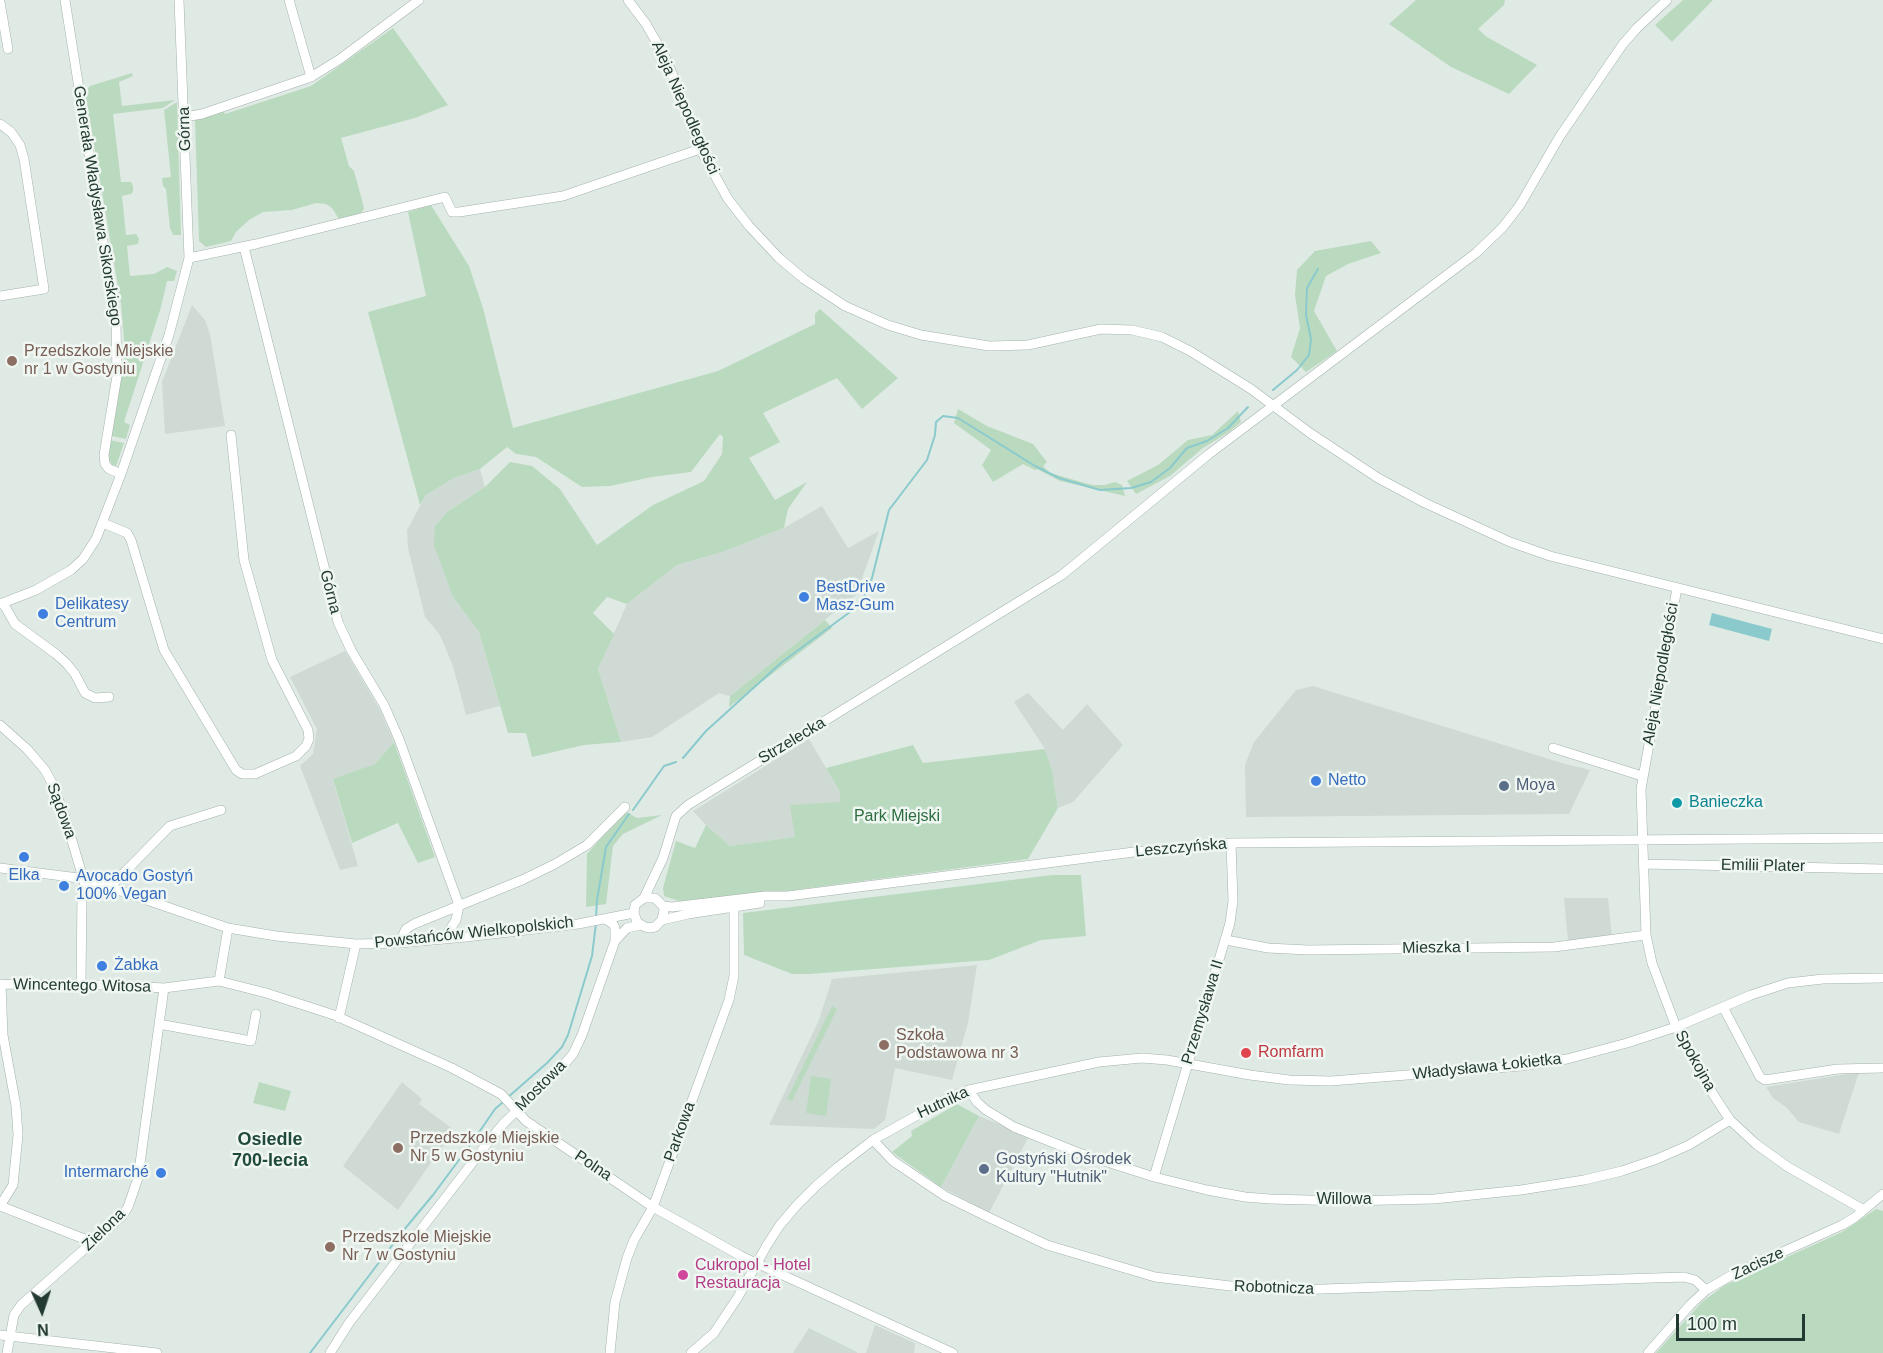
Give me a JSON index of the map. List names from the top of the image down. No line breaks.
{"streets":{"street":["Aleja Niepodległości","Górna","Generała Władysława Sikorskiego","Strzelecka","Sądowa","Leszczyńska","Emilii Plater","Powstańców Wielkopolskich","Mieszka I","Wincentego Witosa","Przemysława II","Spokojna","Władysława Łokietka","Mostowa","Hutnika","Parkowa","Polna","Willowa","Zielona","Zacisze","Robotnicza"]},"crossings":[["Aleja Niepodległości","Strzelecka"],["Aleja Niepodległości","Leszczyńska"],["Aleja Niepodległości","Spokojna"],["Strzelecka","Leszczyńska"],["Strzelecka","Powstańców Wielkopolskich"],["Sądowa","Powstańców Wielkopolskich"],["Leszczyńska","Powstańców Wielkopolskich"],["Leszczyńska","Przemysława II"],["Leszczyńska","Spokojna"],["Leszczyńska","Parkowa"],["Emilii Plater","Spokojna"],["Mieszka I","Przemysława II"],["Mieszka I","Spokojna"],["Wincentego Witosa","Polna"],["Wincentego Witosa","Zielona"],["Przemysława II","Władysława Łokietka"],["Przemysława II","Hutnika"],["Przemysława II","Willowa"],["Spokojna","Władysława Łokietka"],["Spokojna","Willowa"],["Spokojna","Zacisze"],["Władysława Łokietka","Hutnika"],["Mostowa","Polna"],["Hutnika","Polna"],["Hutnika","Willowa"],["Hutnika","Robotnicza"],["Parkowa","Polna"],["Polna","Zielona"],["Zacisze","Robotnicza"]],"districts":["Osiedle 700-lecia"],"parks":["Park Miejski"],"places":["Przedszkole Miejskie nr 1 w Gostyniu","BestDrive Masz-Gum","Delikatesy Centrum","Netto","Moya","Banieczka","Elka","Avocado Gostyń 100% Vegan","Żabka","Szkoła Podstawowa nr 3","Romfarm","Przedszkole Miejskie Nr 5 w Gostyniu","Gostyński Ośrodek Kultury \"Hutnik\"","Intermarché","Przedszkole Miejskie Nr 7 w Gostyniu","Cukropol - Hotel Restauracja"],"scale_bar":"100 m","north":"bottom"}
